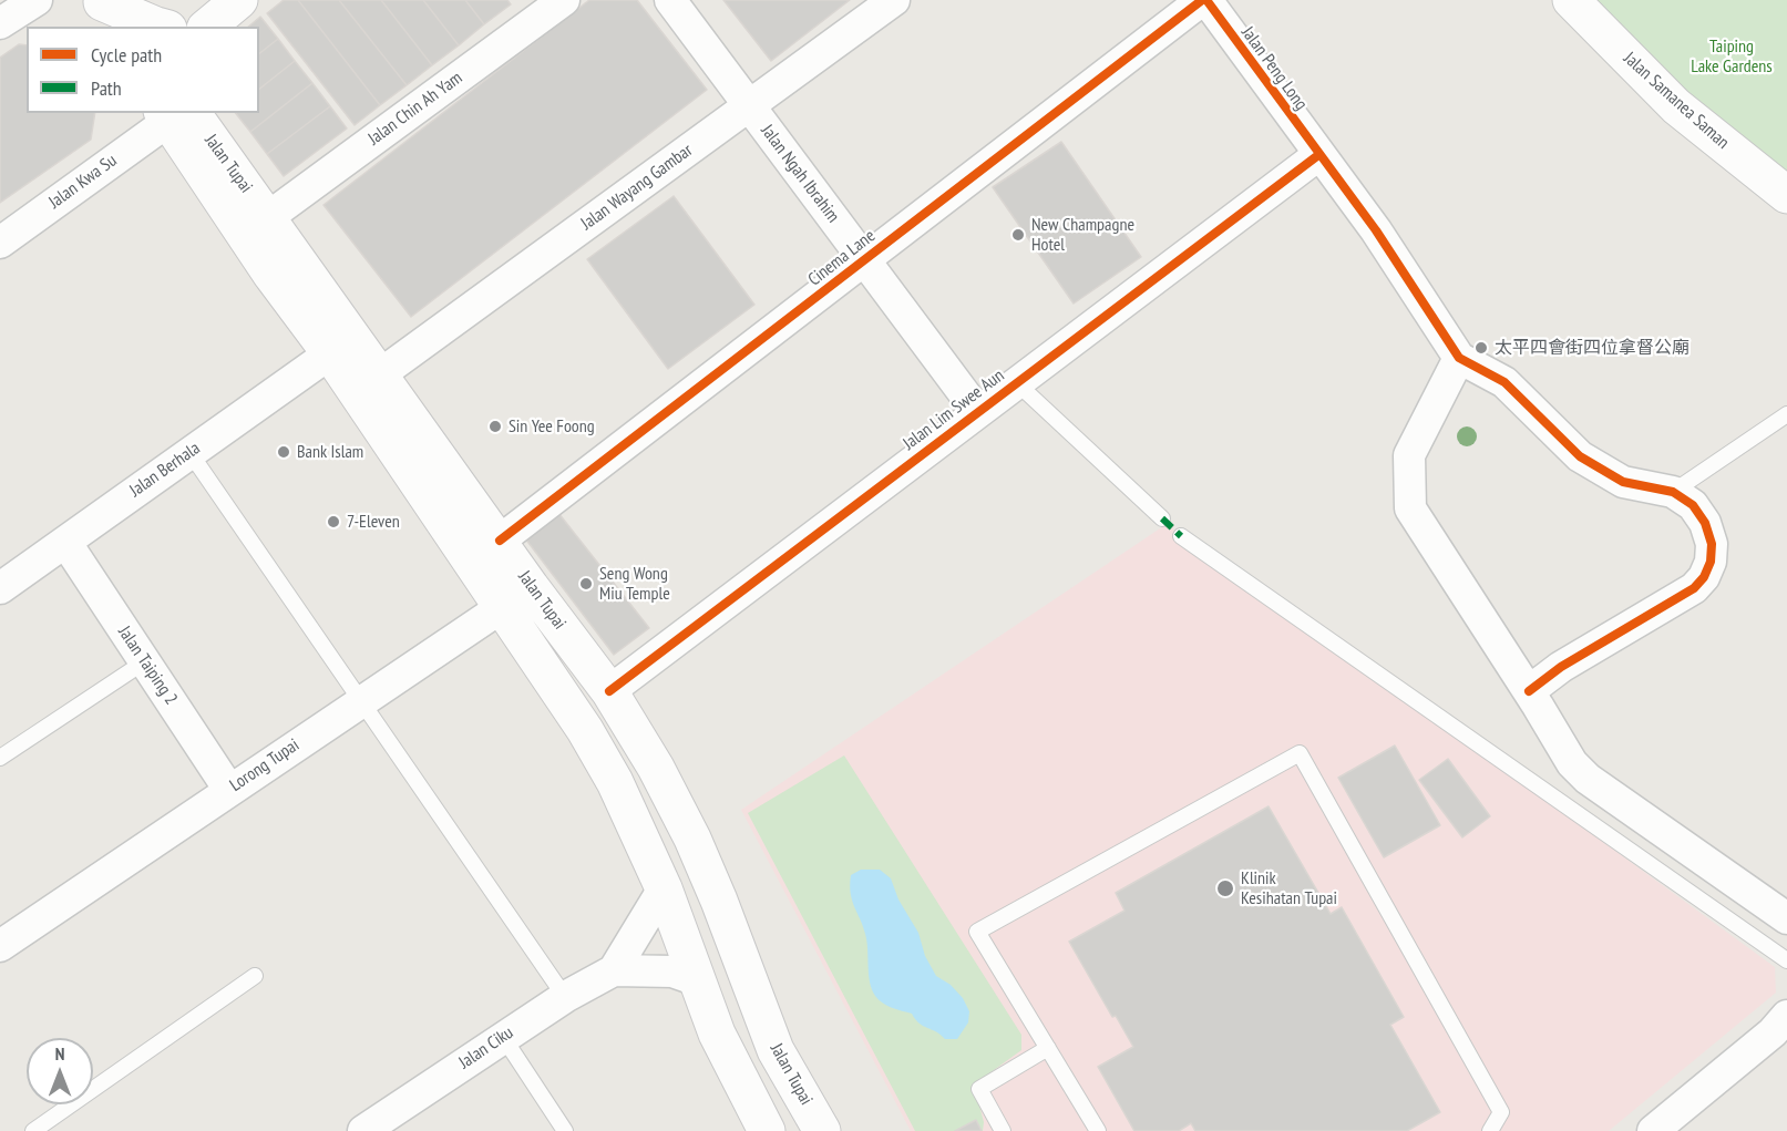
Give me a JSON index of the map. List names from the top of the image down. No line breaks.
{"streets":{"main road":["Jalan Samanea Saman","Jalan Tupai"],"street":["Jalan Peng Long","Jalan Chin Ah Yam","Jalan Ngah Ibrahim","Jalan Kwa Su","Jalan Wayang Gambar","Cinema Lane","Jalan Lim Swee Aun","Jalan Berhala","Jalan Taiping 2","Lorong Tupai","Jalan Ciku"]},"crossings":[["Jalan Peng Long","Cinema Lane"],["Jalan Peng Long","Jalan Lim Swee Aun"],["Jalan Chin Ah Yam","Jalan Tupai"],["Jalan Tupai","Jalan Kwa Su"],["Jalan Tupai","Jalan Wayang Gambar"],["Jalan Tupai","Cinema Lane"],["Jalan Tupai","Jalan Lim Swee Aun"],["Jalan Tupai","Jalan Berhala"],["Jalan Tupai","Lorong Tupai"],["Jalan Ngah Ibrahim","Jalan Wayang Gambar"],["Jalan Ngah Ibrahim","Cinema Lane"],["Jalan Ngah Ibrahim","Jalan Lim Swee Aun"],["Jalan Berhala","Jalan Taiping 2"],["Jalan Taiping 2","Lorong Tupai"]],"parks":["Taiping Lake Gardens"],"places":["New Champagne Hotel","太平四會街四位拿督公廟","Sin Yee Foong","Bank Islam","7-Eleven","Seng Wong Miu Temple","Klinik Kesihatan Tupai"],"legend":["Cycle path","Path"],"north":"top"}
